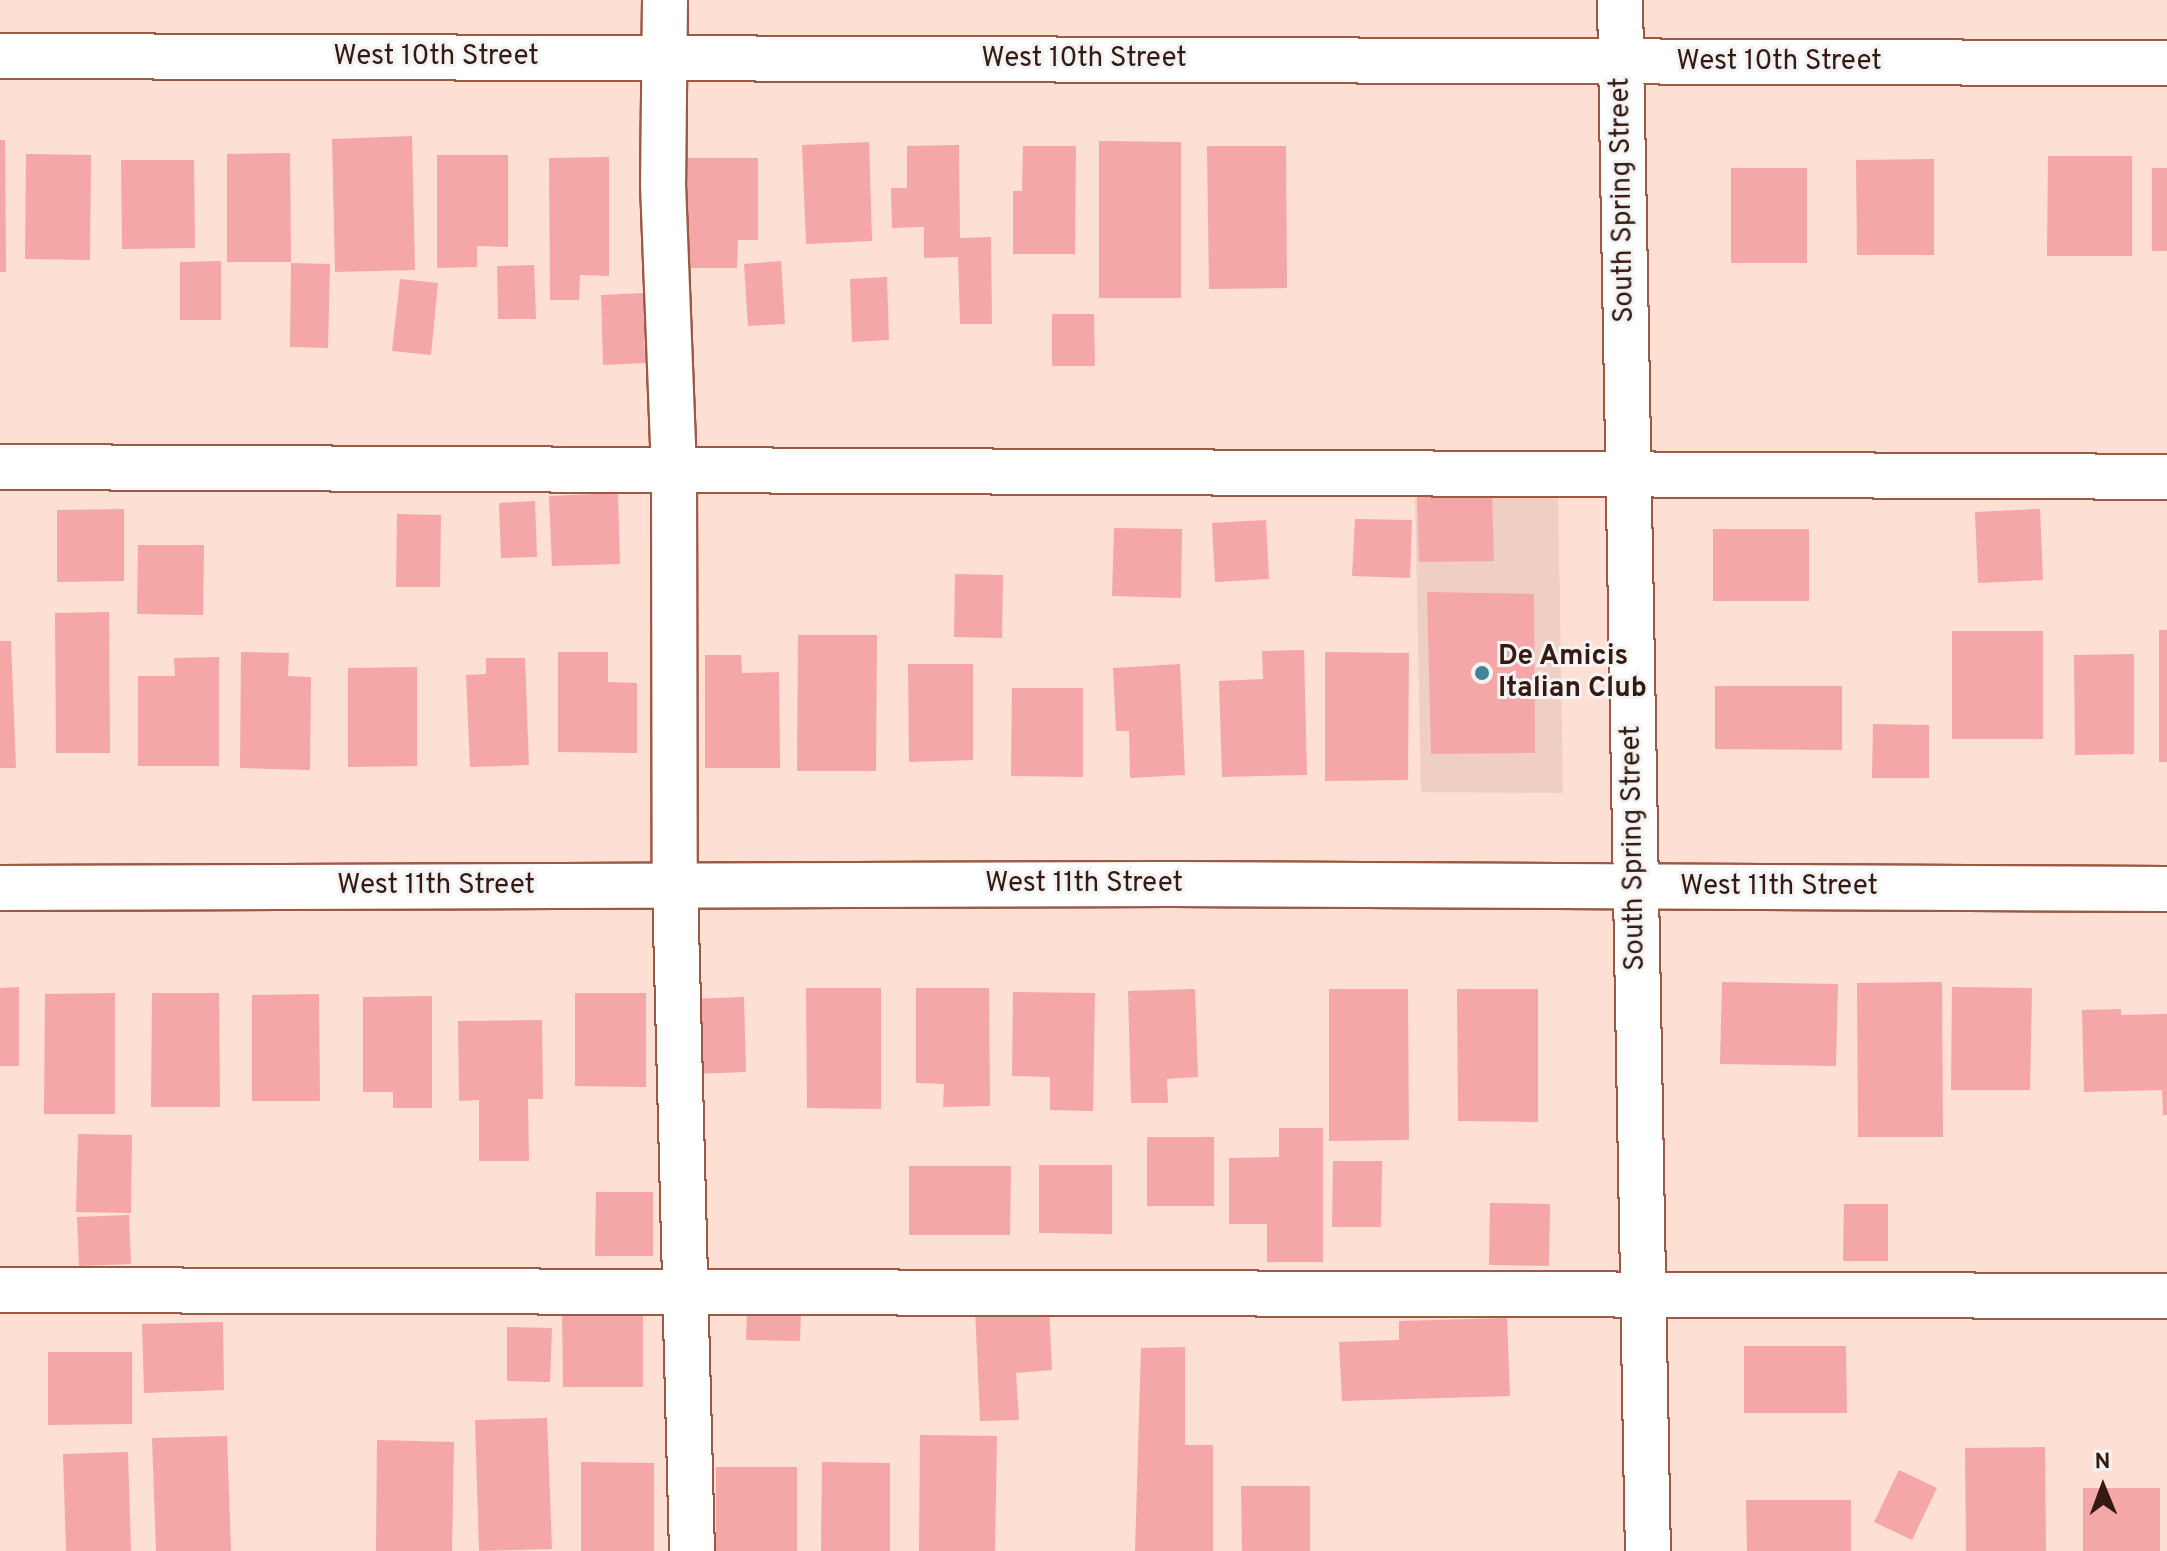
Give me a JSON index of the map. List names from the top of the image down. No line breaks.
{"streets":{"street":["West 10th Street","South Spring Street","West 11th Street"]},"crossings":[["West 10th Street","South Spring Street"],["South Spring Street","West 11th Street"]],"places":["De Amicis Italian Club"],"north":"top"}
